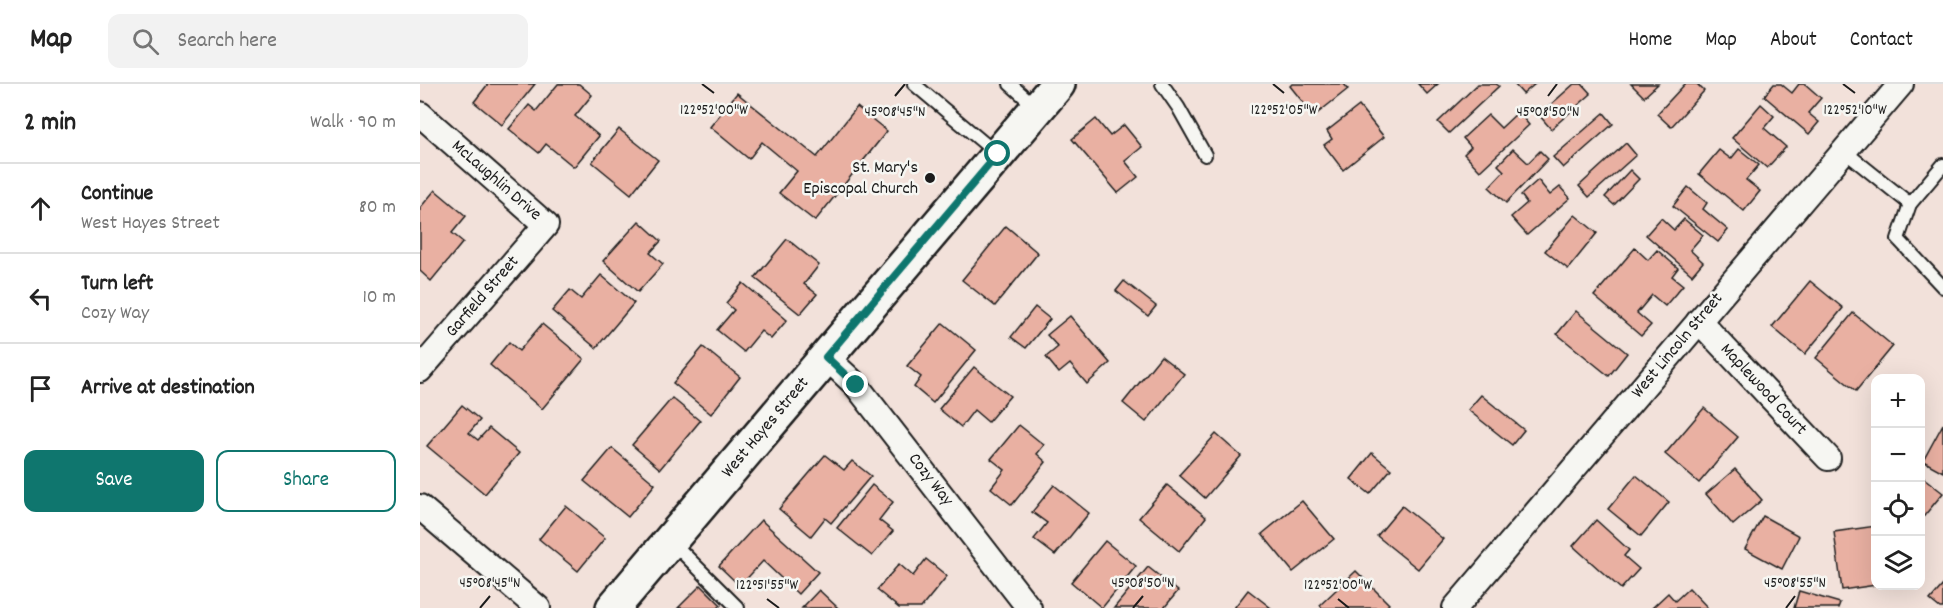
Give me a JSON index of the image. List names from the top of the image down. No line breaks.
{"streets":{"street":["McLaughlin Drive","Garfield Street","West Lincoln Street","Maplewood Court","West Hayes Street","Cozy Way"]},"crossings":[["McLaughlin Drive","Garfield Street"],["West Lincoln Street","Maplewood Court"],["West Hayes Street","Cozy Way"]],"places":["St. Mary's Episcopal Church"],"page":{"header":"Map","search":"Search here","nav":["Home","Map","About","Contact"],"heading":["2 min","Walk · 90 m"],"list":[["Continue","West Hayes Street","80 m"],["Turn left","Cozy Way","10 m"],"Arrive at destination"],"map_buttons":["+","−"],"buttons":["Save","Share"]},"coordinates":["122°52'05\"W","122°52'00\"W","122°52'10\"W","45°08'45\"N","45°08'50\"N","45°08'55\"N","122°51'55\"W"]}
